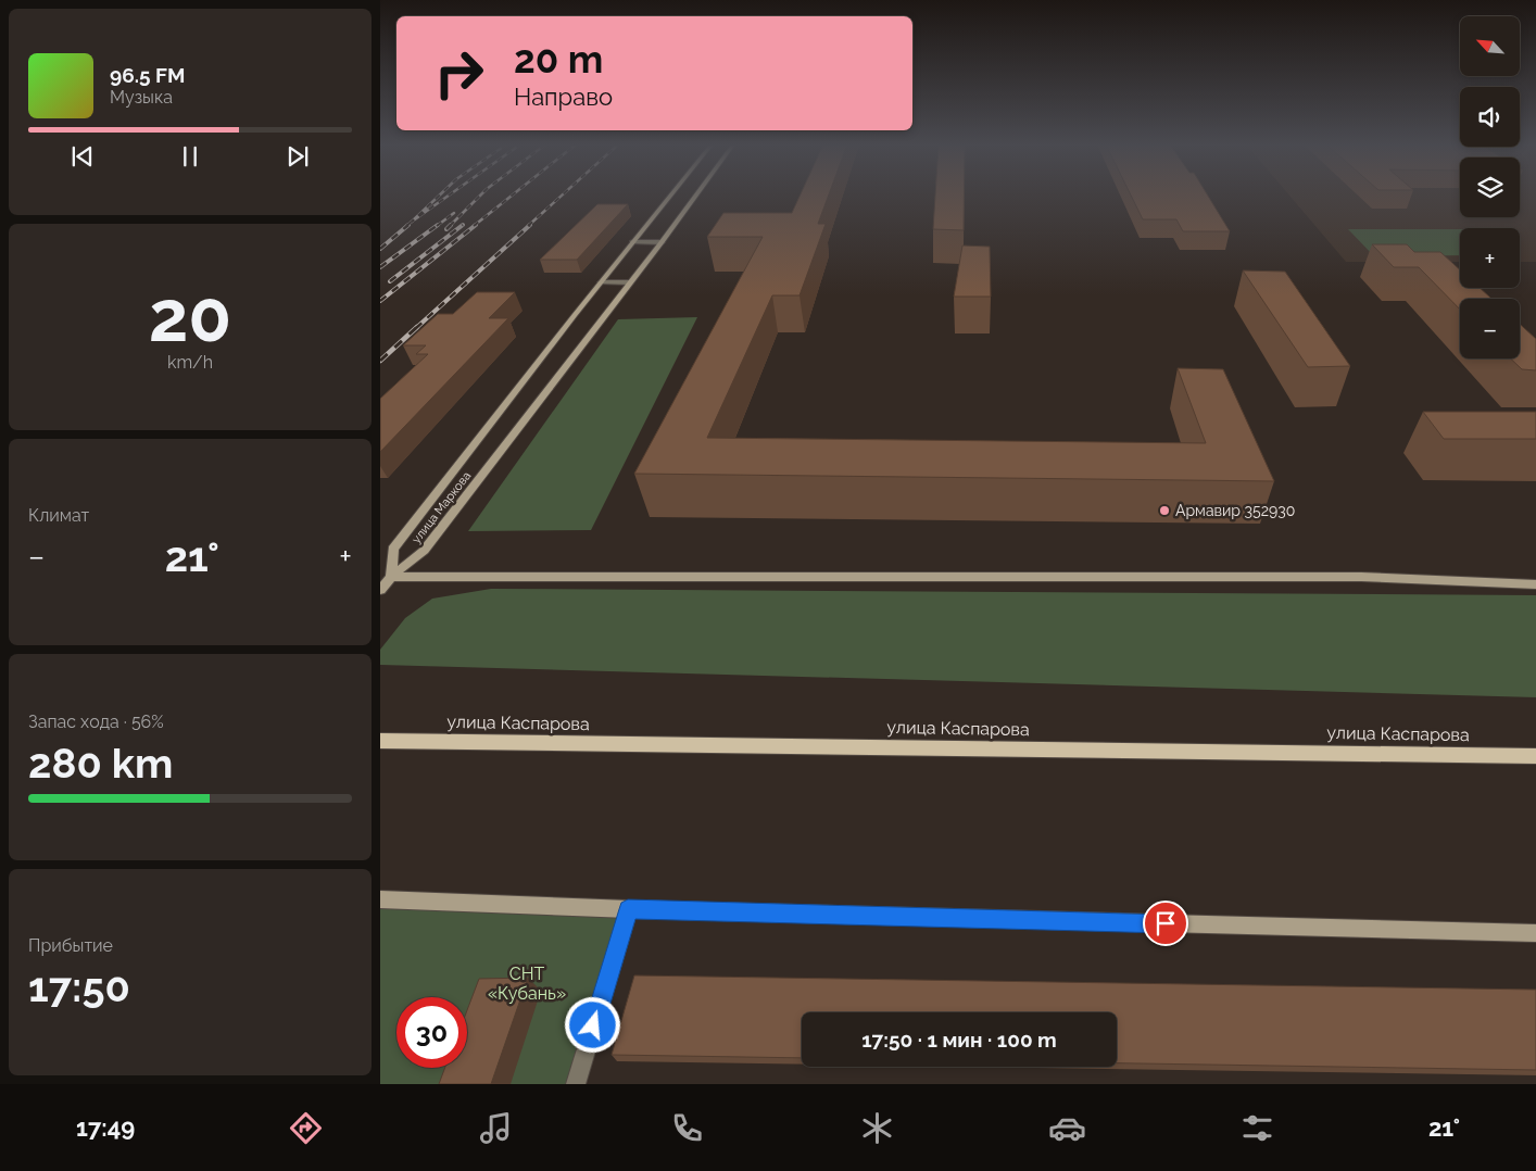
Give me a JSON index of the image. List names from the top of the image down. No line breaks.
{"streets":{"main road":["улица Маркова","улица Каспарова"]},"parks":["СНТ «Кубань»"],"places":["Армавир 352930"],"north":"top left","page":{"map_buttons":["+","−"],"turn":["20 m","Направо"],"song":["96.5 FM","Музыка"],"tile":[["20","km/h"],"Климат",["Запас хода · 56%","280 km"],["Прибытие","17:50"]],"heat":["−","21°","+"],"limit":"30","trip":"17:50 · 1 мин · 100 m","tabs":["17:49","21°"]}}
